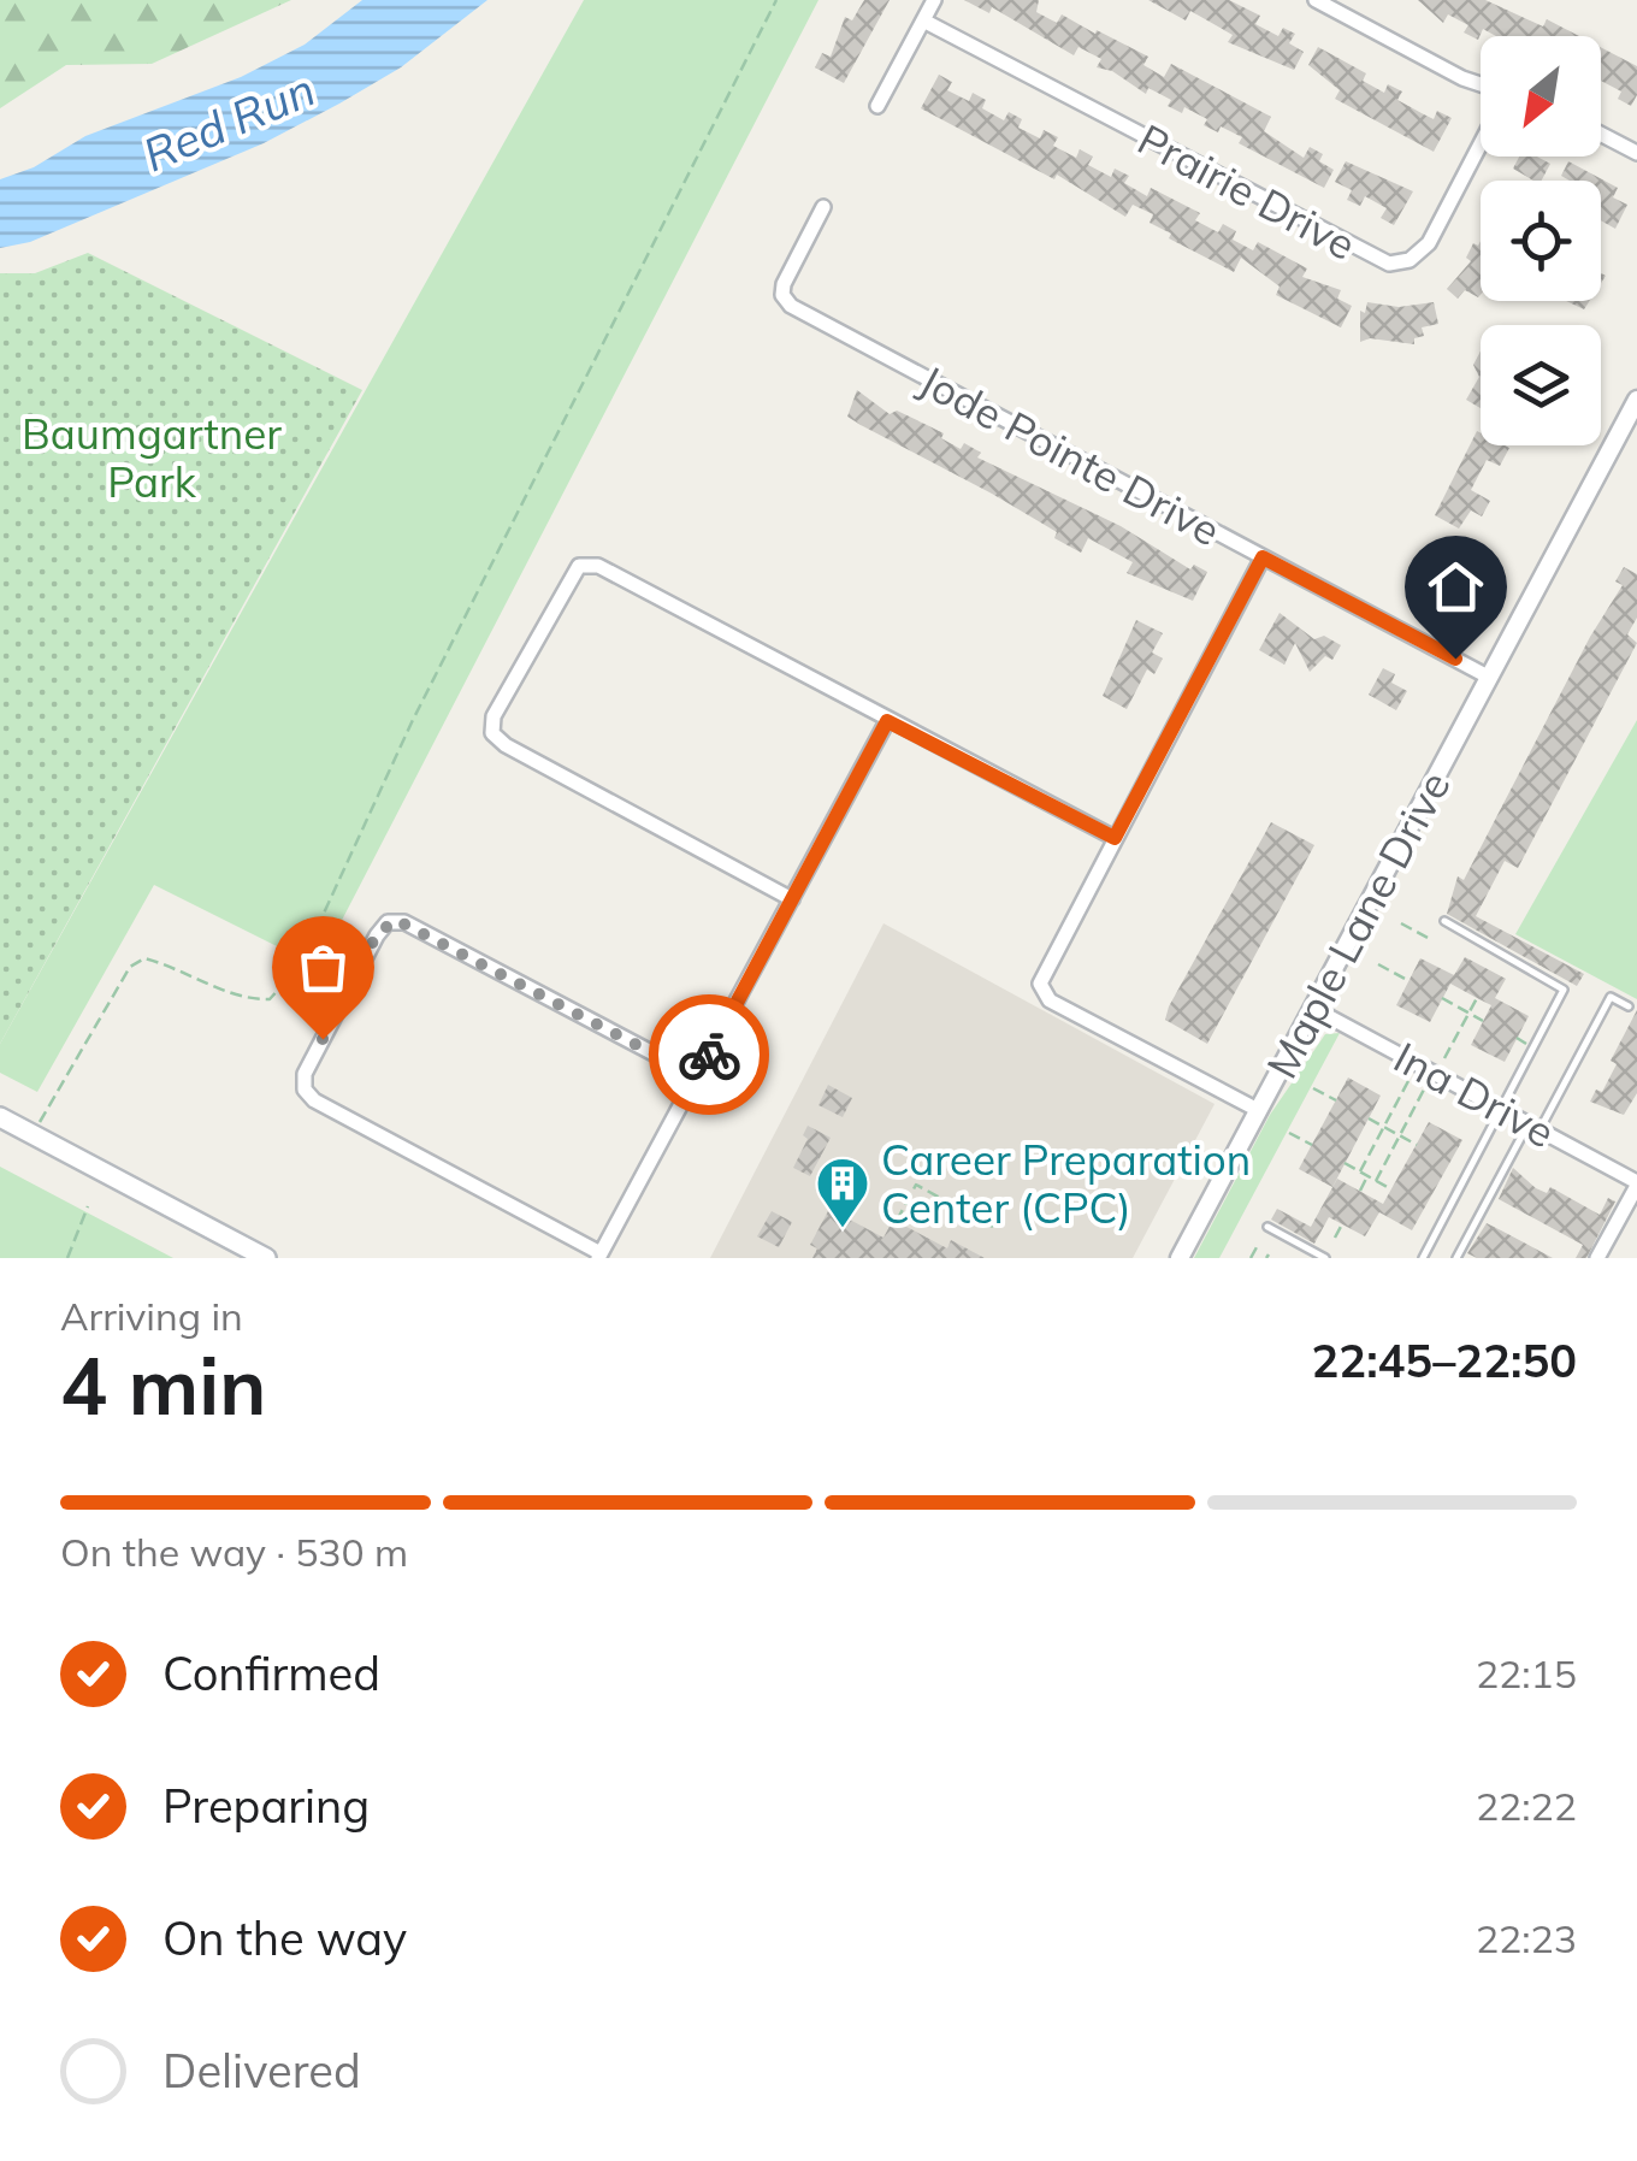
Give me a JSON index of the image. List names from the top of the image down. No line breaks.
{"streets":{"street":["Prairie Drive","Jode Pointe Drive","Maple Lane Drive","Ina Drive"]},"crossings":[["Jode Pointe Drive","Maple Lane Drive"],["Maple Lane Drive","Ina Drive"]],"water":["Red Run"],"parks":["Baumgartner Park"],"places":{"building":["Career Preparation Center (CPC)"]},"north":"bottom left","page":{"heading":["4 min","Arriving in","22:45–22:50"],"bar":"On the way · 530 m","list":[["Confirmed","22:15"],["Preparing","22:22"],["On the way","22:23"],"Delivered"]}}
